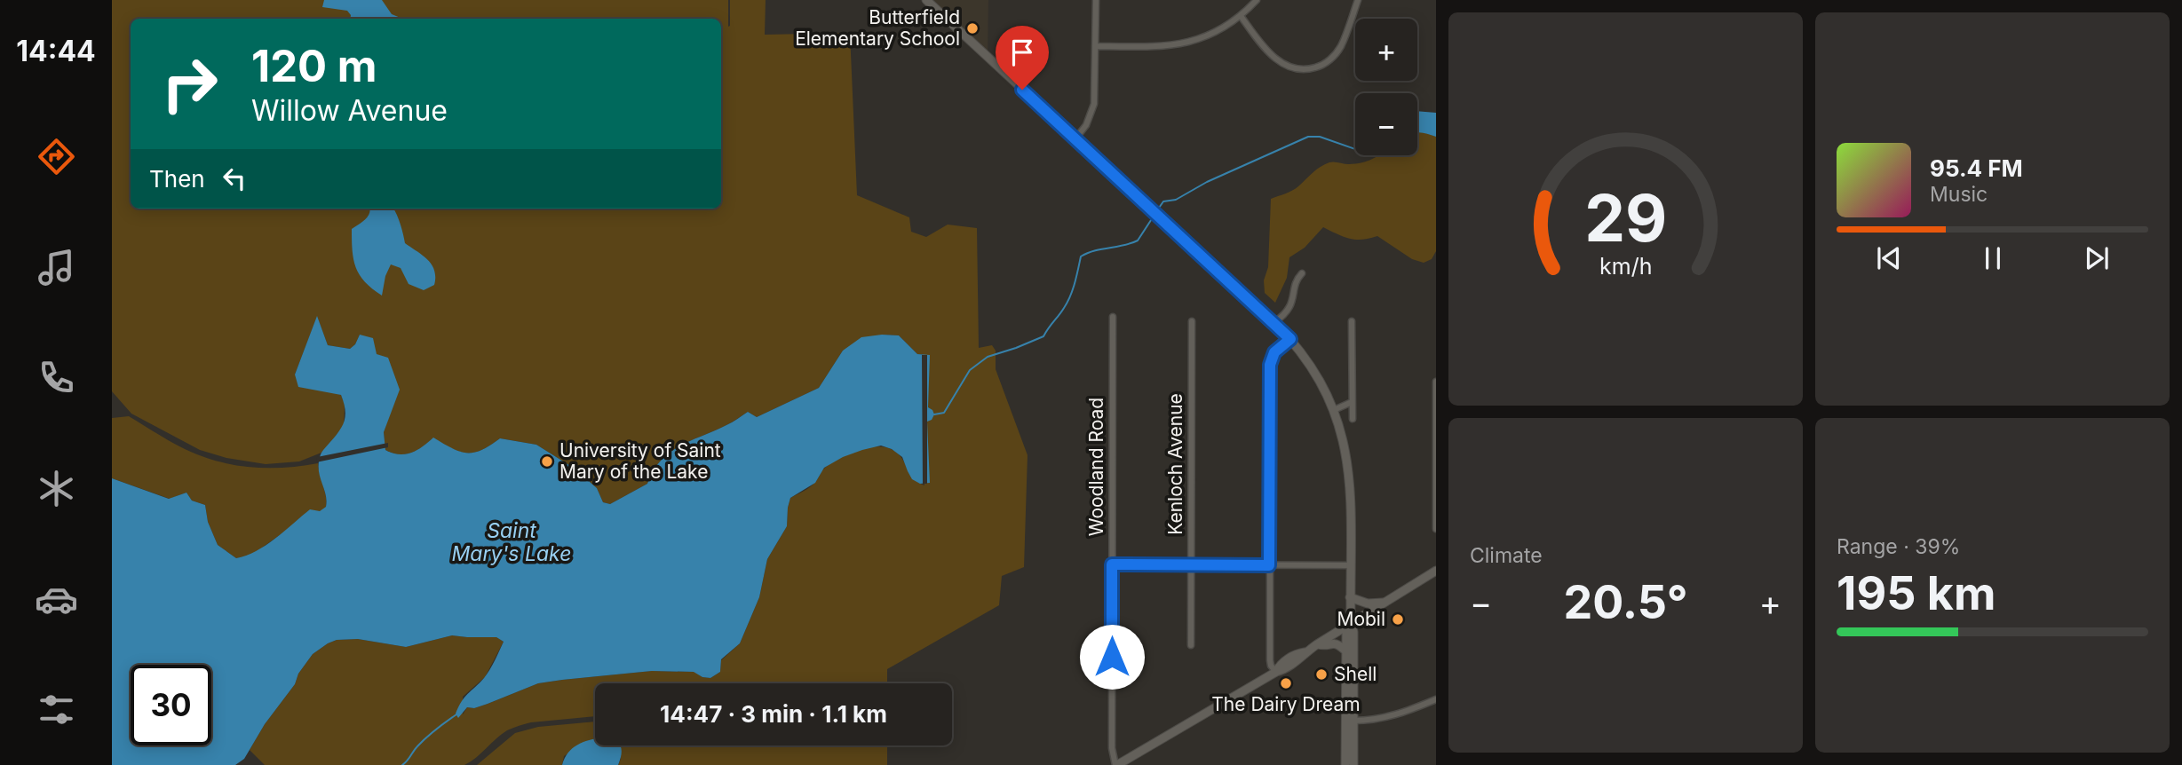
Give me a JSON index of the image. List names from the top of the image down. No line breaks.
{"streets":{"street":["Kenloch Avenue","Woodland Road"]},"water":["Saint Mary's Lake"],"places":["Butterfield Elementary School","University of Saint Mary of the Lake","Mobil","Shell","The Dairy Dream"],"page":{"tabs":"14:44","map_buttons":["+","−"],"turn":["120 m","Willow Avenue"],"song":["95.4 FM","Music"],"then":"Then","tile":["Climate",["Range · 39%","195 km"]],"heat":["−","20.5°","+"],"limit":"30","trip":"14:47 · 3 min · 1.1 km","gauge":["29","km/h"]}}
